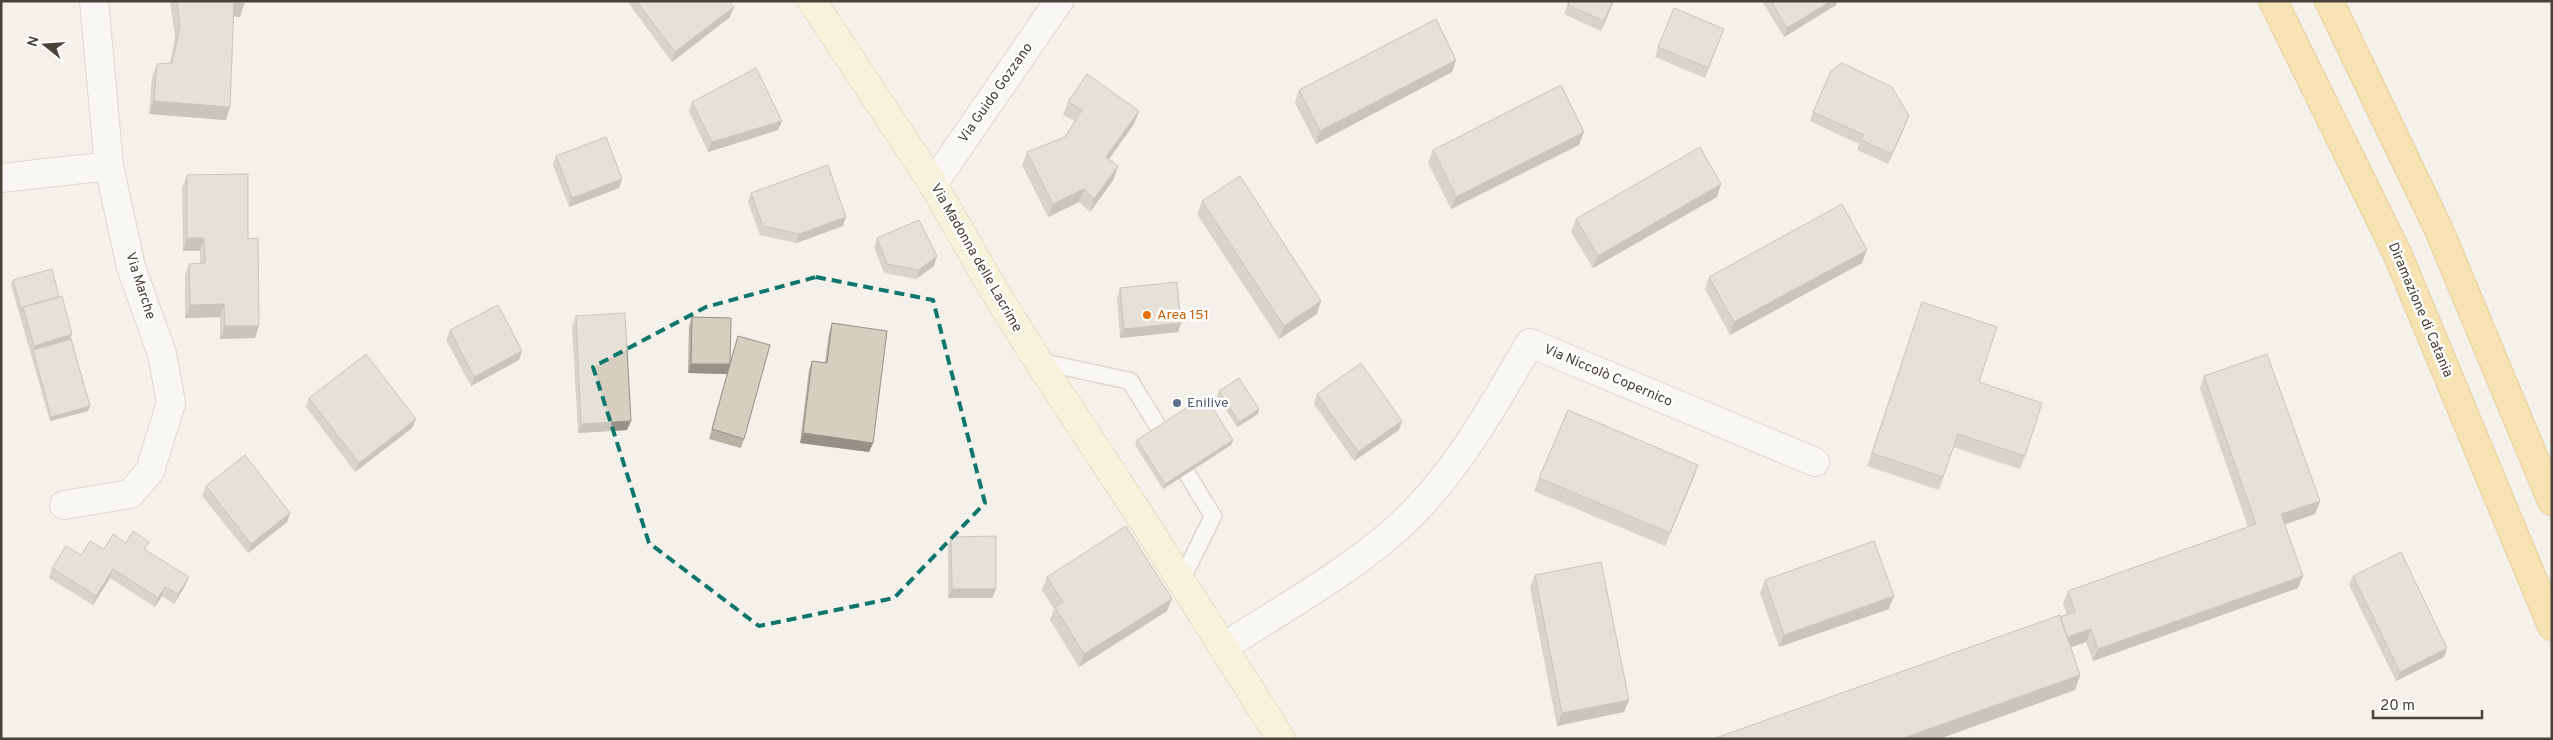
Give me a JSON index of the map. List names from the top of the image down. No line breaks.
{"streets":{"highway":["Diramazione di Catania"],"main road":["Via Madonna delle Lacrime"],"street":["Via Guido Gozzano","Via Marche","Via Niccolò Copernico"]},"crossings":[["Via Guido Gozzano","Via Madonna delle Lacrime"],["Via Madonna delle Lacrime","Via Niccolò Copernico"]],"places":["Area 151","Enilive"],"scale_bar":"20 m","north":"left"}
